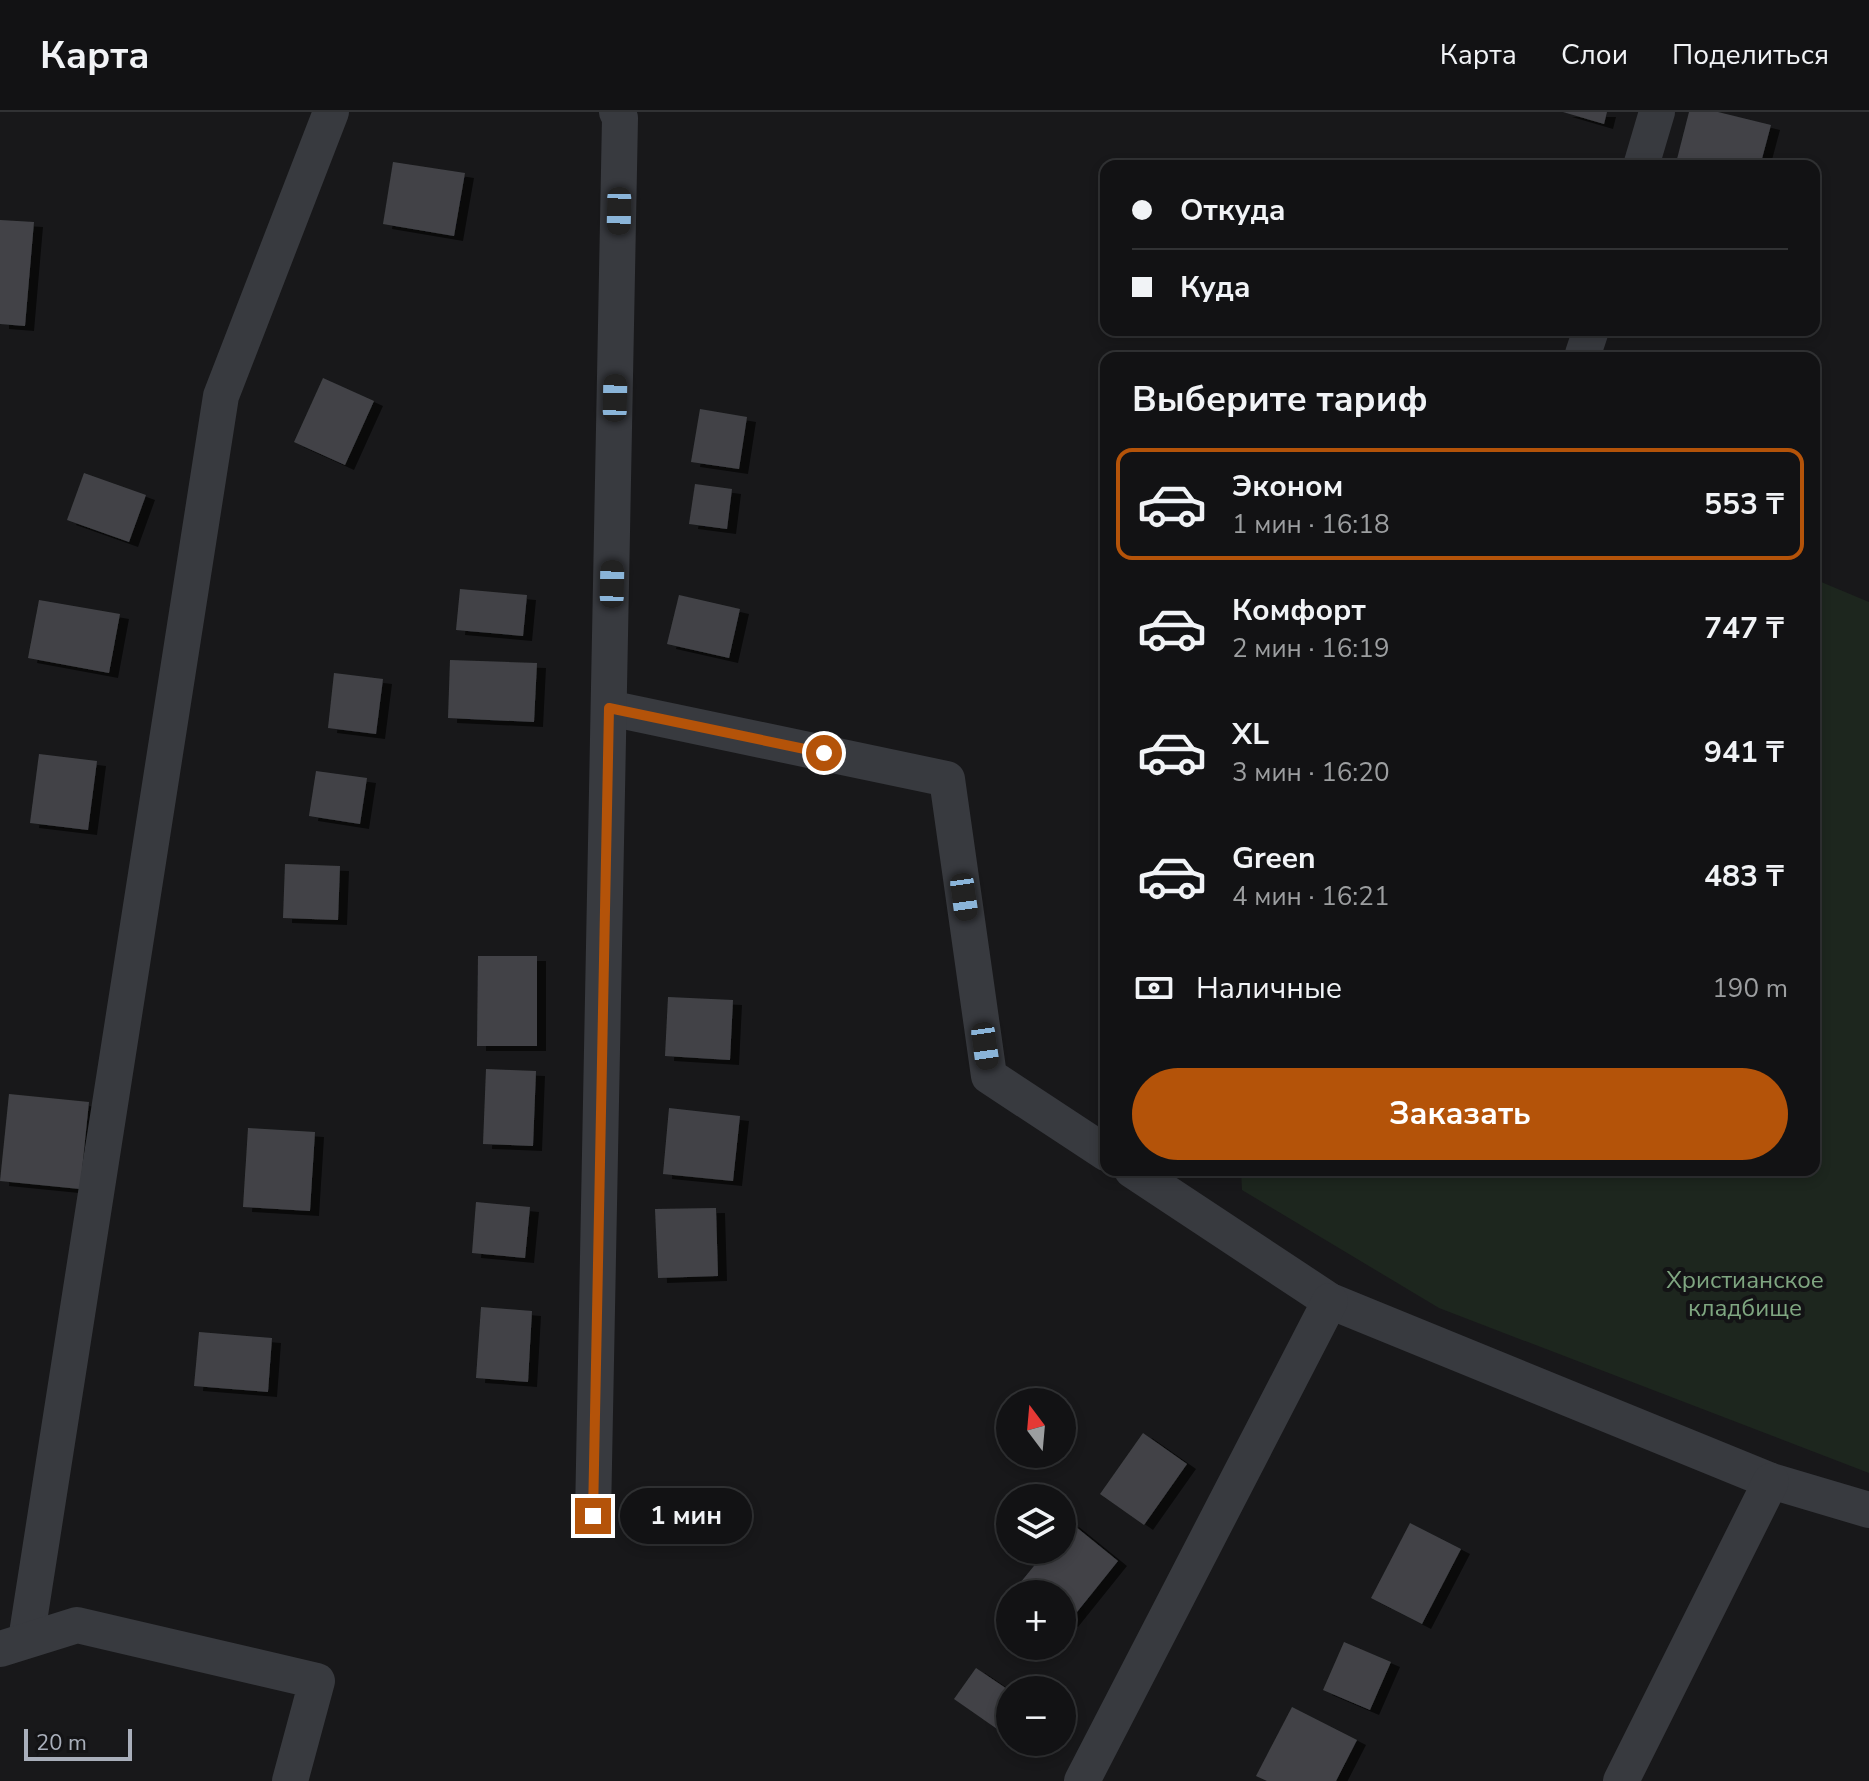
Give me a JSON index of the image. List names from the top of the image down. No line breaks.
{"parks":["Христианское кладбище"],"scale_bar":"20 m","north":"top","page":{"header":"Карта","nav":["Карта","Слои","Поделиться"],"banner":["Откуда","Куда"],"heading":"Выберите тариф","list":[{"name":"Эконом","note":"1 мин · 16:18","value":"553 ₸"},{"name":"Комфорт","note":"2 мин · 16:19","value":"747 ₸"},{"name":"XL","note":"3 мин · 16:20","value":"941 ₸"},{"name":"Green","note":"4 мин · 16:21","value":"483 ₸"}],"pay":["Наличные","190 m"],"buttons":"Заказать","map_buttons":["+","−"],"bubble":"1 мин","scale":"20 m"}}
